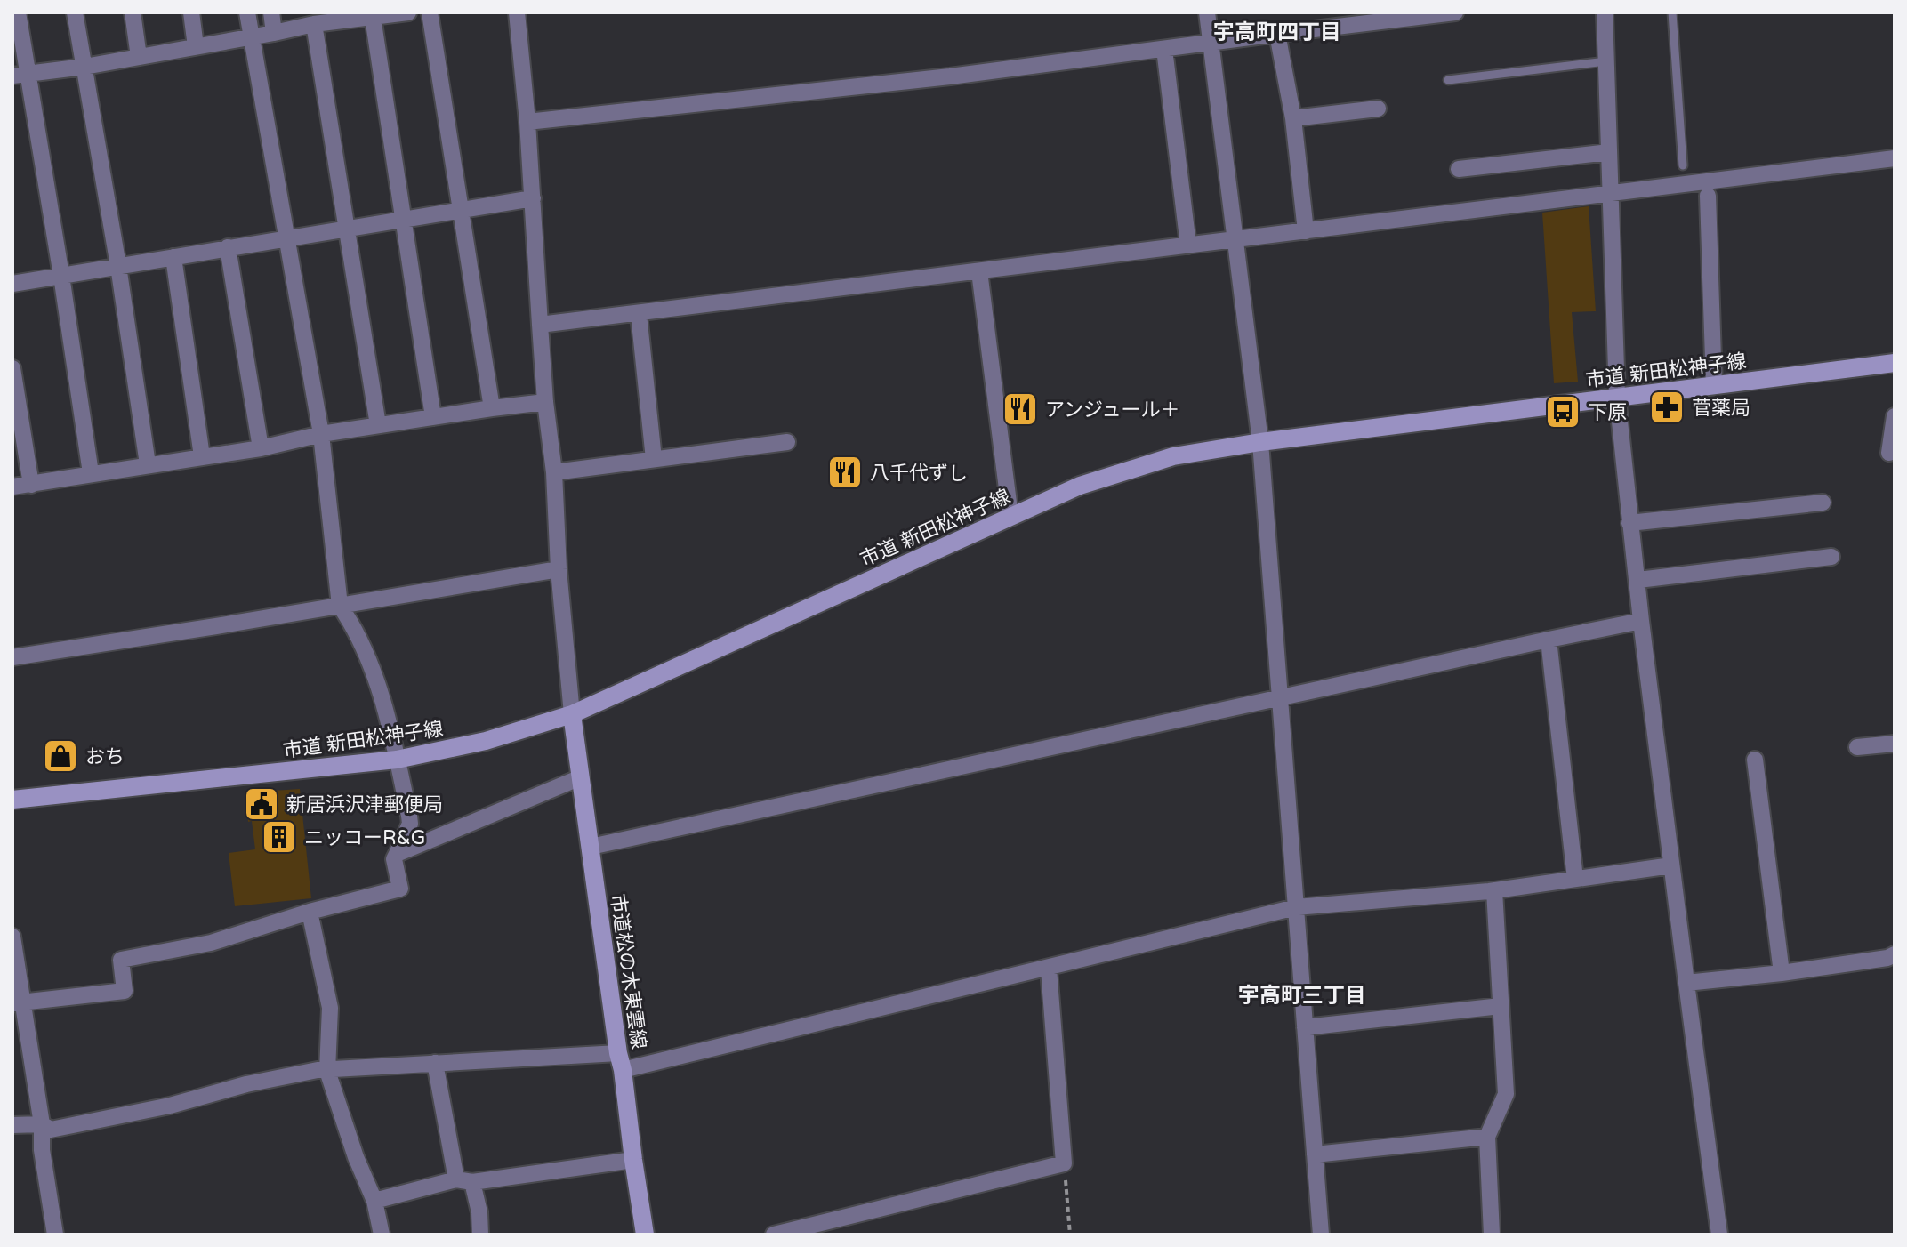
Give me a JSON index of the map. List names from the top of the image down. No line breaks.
{"streets":{"street":["市道 新田松神子線","市道松の木東雲線"]},"crossings":[["市道 新田松神子線","市道松の木東雲線"]],"districts":["宇高町四丁目","宇高町三丁目"],"places":{"pharmacy":["菅薬局"],"restaurant":["アンジュール＋","八千代ずし"],"bus stop":["下原"],"shop":["おち"],"public building":["新居浜沢津郵便局"],"building":["ニッコーR&G"]}}
